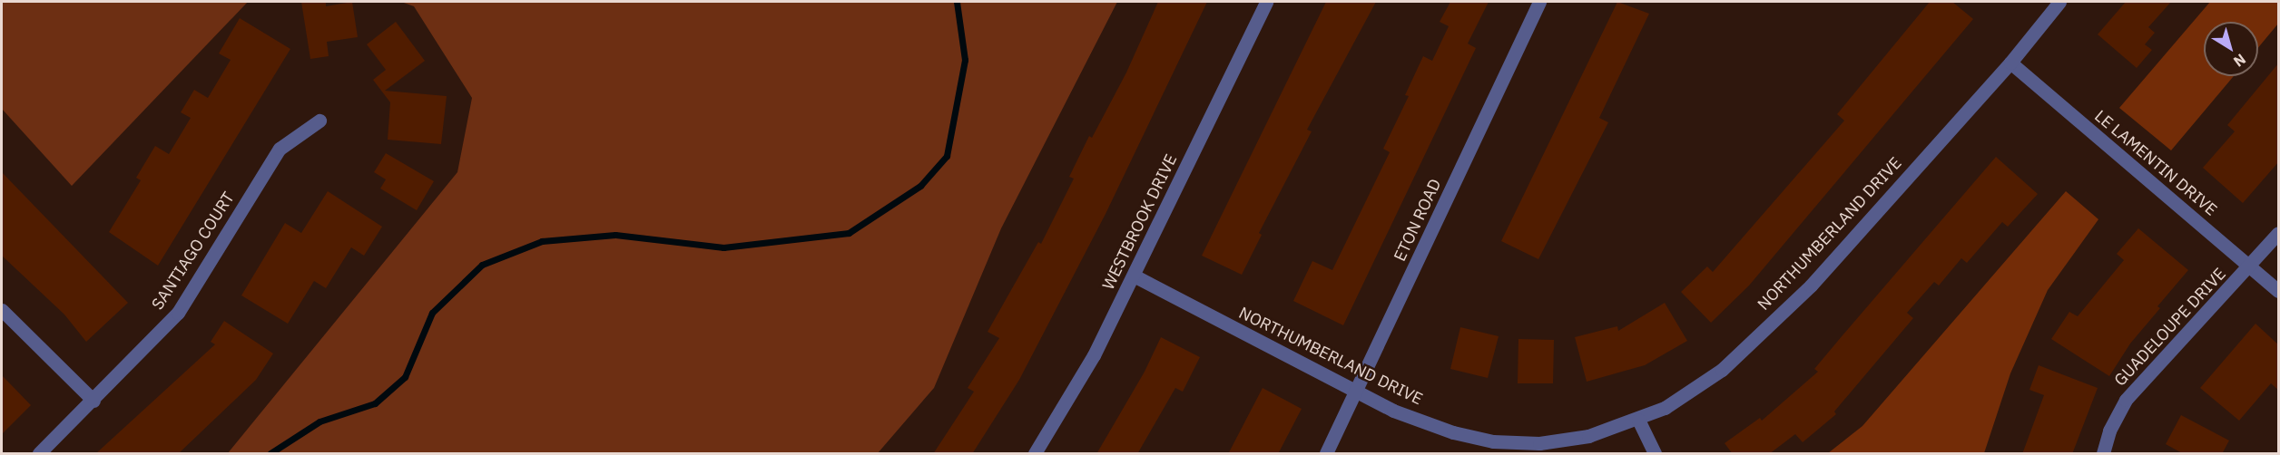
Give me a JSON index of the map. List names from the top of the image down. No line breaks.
{"streets":{"street":["LE LAMENTIN DRIVE","ETON ROAD","WESTBROOK DRIVE","NORTHUMBERLAND DRIVE","SANTIAGO COURT","GUADELOUPE DRIVE"]},"crossings":[["LE LAMENTIN DRIVE","NORTHUMBERLAND DRIVE"],["LE LAMENTIN DRIVE","GUADELOUPE DRIVE"],["ETON ROAD","NORTHUMBERLAND DRIVE"],["WESTBROOK DRIVE","NORTHUMBERLAND DRIVE"]],"north":"bottom right"}
